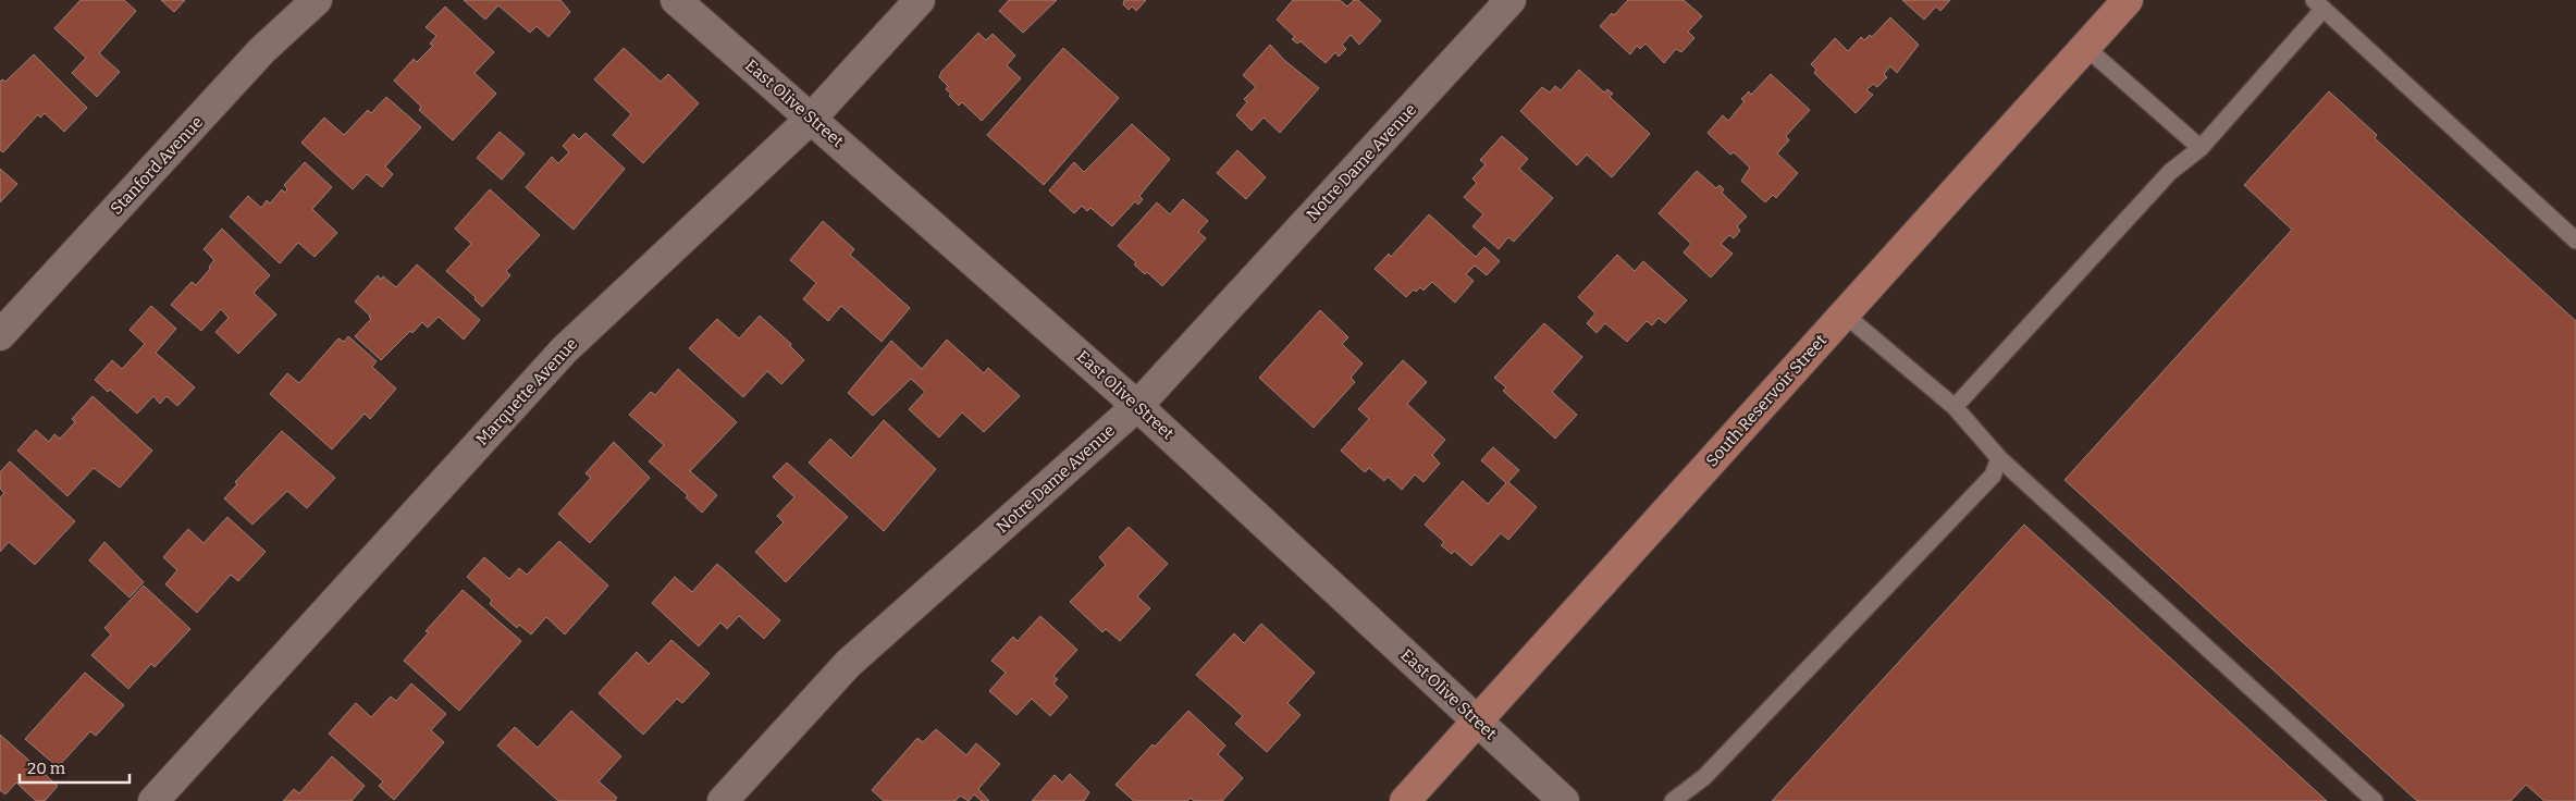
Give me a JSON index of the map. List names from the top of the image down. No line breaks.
{"streets":{"main road":["South Reservoir Street"],"street":["East Olive Street","Notre Dame Avenue","Stanford Avenue","Marquette Avenue"]},"crossings":[["East Olive Street","Notre Dame Avenue"],["East Olive Street","Marquette Avenue"],["East Olive Street","South Reservoir Street"]],"scale_bar":"20 m"}
